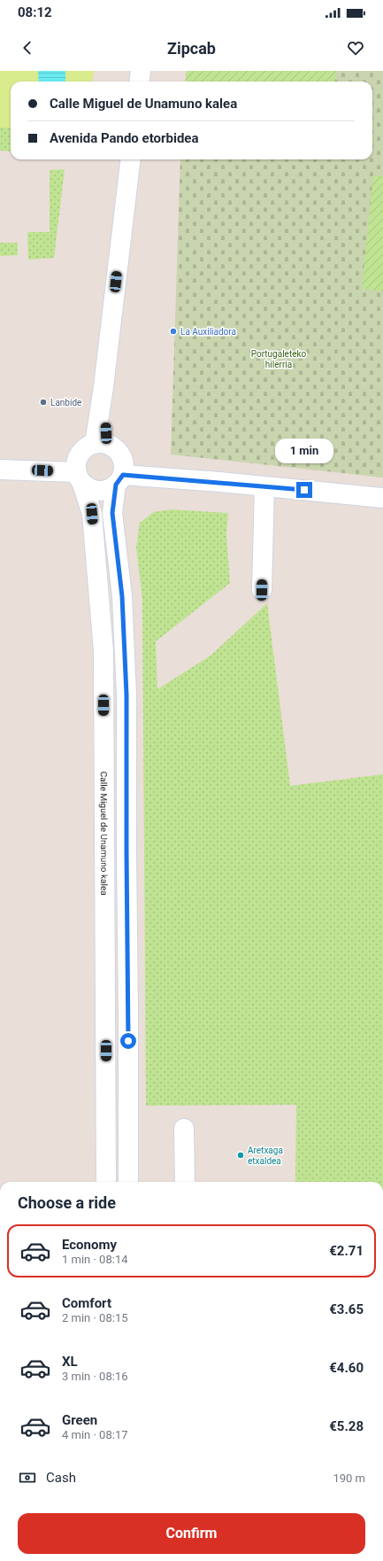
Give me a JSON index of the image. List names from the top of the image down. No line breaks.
{"streets":{"street":["Calle Miguel de Unamuno kalea"]},"parks":["Portugaleteko hilerria"],"places":["La Auxiliadora","Lanbide","Aretxaga etxaldea"],"page":{"status":"08:12","header":"Zipcab","banner":["Calle Miguel de Unamuno kalea","Avenida Pando etorbidea"],"bubble":"1 min","heading":"Choose a ride","list":[{"name":"Economy","note":"1 min · 08:14","value":"€2.71"},{"name":"Comfort","note":"2 min · 08:15","value":"€3.65"},{"name":"XL","note":"3 min · 08:16","value":"€4.60"},{"name":"Green","note":"4 min · 08:17","value":"€5.28"}],"pay":["Cash","190 m"],"buttons":"Confirm"}}
